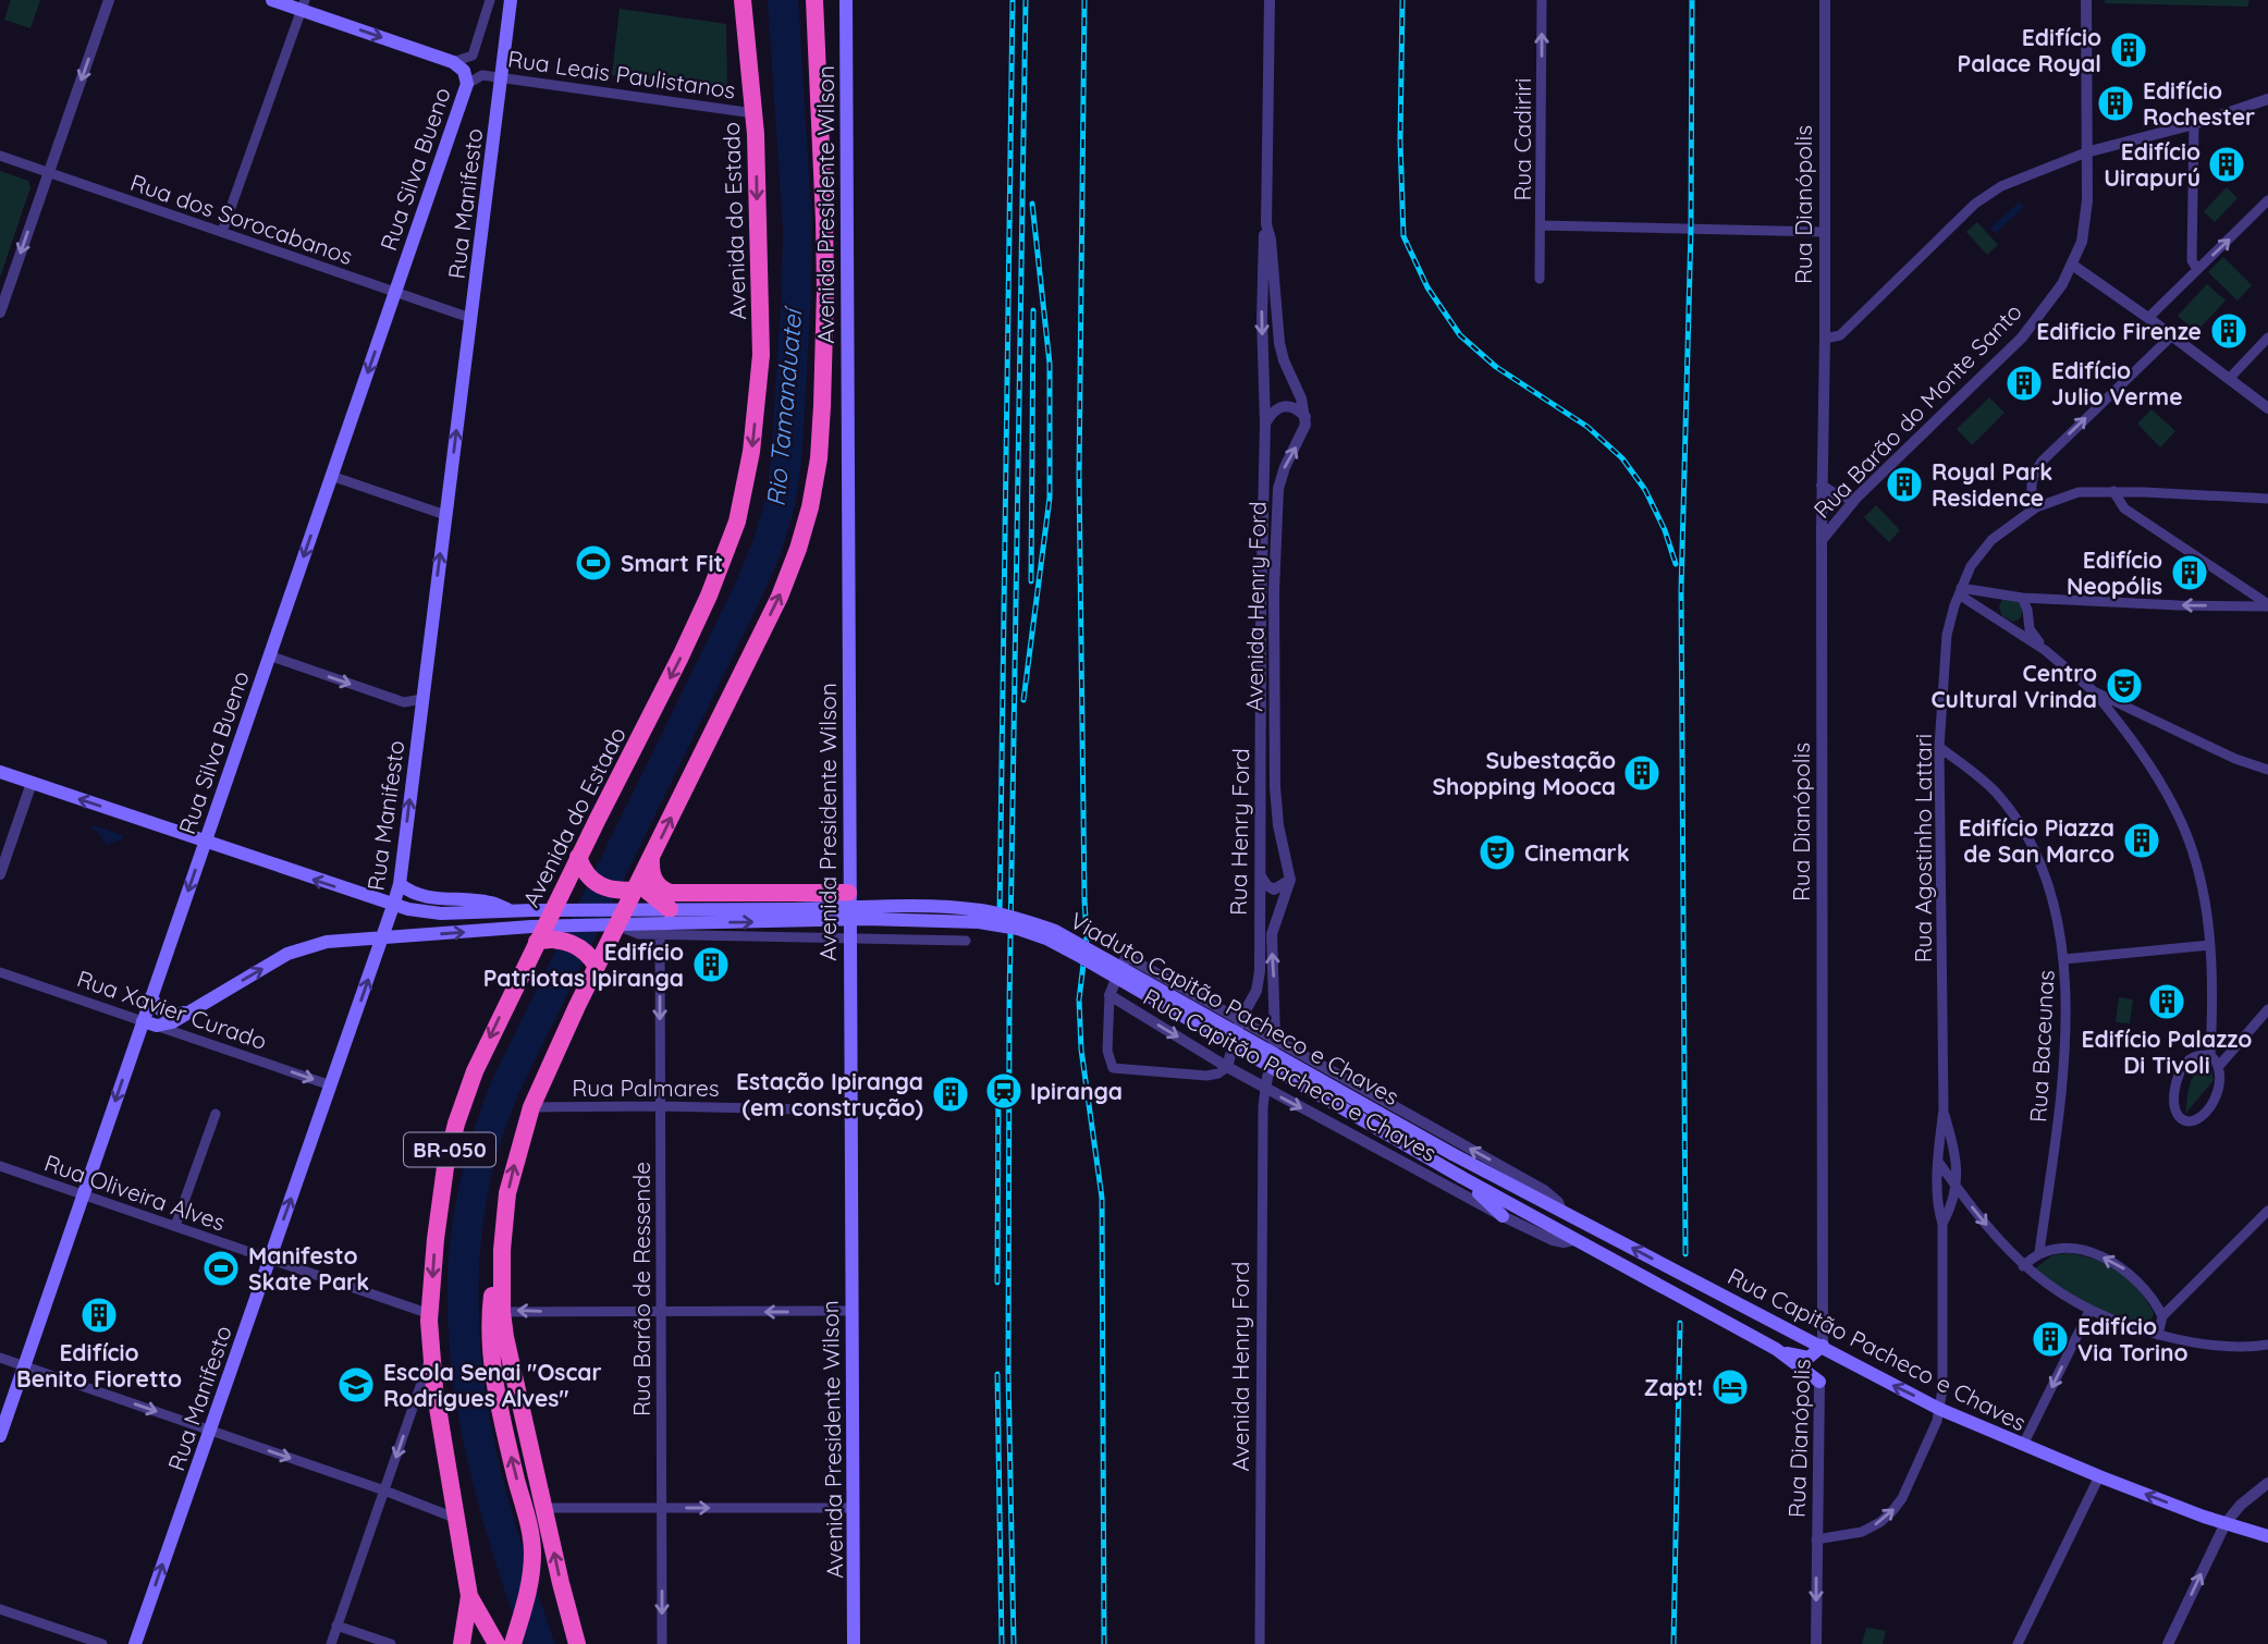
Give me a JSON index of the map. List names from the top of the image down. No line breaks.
{"streets":{"highway":["Avenida do Estado","BR-050"],"main road":["Rua Silva Bueno","Rua Manifesto","Avenida Presidente Wilson","Rua Dianópolis","Viaduto Capitão Pacheco e Chaves","Rua Capitão Pacheco e Chaves"],"street":["Rua Leais Paulistanos","Rua Cadiriri","Rua dos Sorocabanos","Rua Barão do Monte Santo","Avenida Henry Ford","Rua Henry Ford","Rua Agostinho Lattari","Rua Xavier Curado","Rua Baceunas","Rua Palmares","Rua Oliveira Alves","Rua Barão de Ressende"]},"crossings":[["Rua Leais Paulistanos","Rua Silva Bueno"],["Rua Leais Paulistanos","Rua Manifesto"],["Rua Leais Paulistanos","Avenida do Estado"],["Rua Silva Bueno","Rua dos Sorocabanos"],["Rua Silva Bueno","Rua Xavier Curado"],["Rua Silva Bueno","Rua Oliveira Alves"],["Rua Manifesto","Rua dos Sorocabanos"],["Rua Manifesto","Rua Xavier Curado"],["Rua Manifesto","Rua Oliveira Alves"],["Avenida Presidente Wilson","Rua Palmares"],["Rua Dianópolis","Rua Barão do Monte Santo"],["Rua Dianópolis","Rua Capitão Pacheco e Chaves"],["Avenida do Estado","Viaduto Capitão Pacheco e Chaves"],["Avenida do Estado","BR-050"],["Avenida do Estado","Rua Oliveira Alves"],["Avenida Henry Ford","Rua Capitão Pacheco e Chaves"],["Rua Henry Ford","Rua Capitão Pacheco e Chaves"],["Rua Agostinho Lattari","Rua Baceunas"],["Viaduto Capitão Pacheco e Chaves","Rua Capitão Pacheco e Chaves"],["Viaduto Capitão Pacheco e Chaves","BR-050"],["Viaduto Capitão Pacheco e Chaves","Rua Barão de Ressende"],["Rua Palmares","BR-050"],["Rua Palmares","Rua Barão de Ressende"]],"one_way":["Rua Cadiriri","Rua Silva Bueno","Rua Manifesto","Avenida Henry Ford","Rua Xavier Curado","Rua Barão de Ressende"],"water":["Rio Tamanduateí"],"places":{"building":["Edifício Palace Royal","Edifício Rochester","Edifício Uirapurú","Edificio Firenze","Edifício Julio Verme","Royal Park Residence","Edifício Neopólis","Subestação Shopping Mooca","Edifício Piazza de San Marco","Edifício Patriotas Ipiranga","Edifício Palazzo Di Tivoli","Estação Ipiranga (em construção)","Edifício Benito Fioretto","Edifício Via Torino"],"sports":["Smart Fit","Manifesto Skate Park"],"theatre":["Centro Cultural Vrinda","Cinemark"],"station":["Ipiranga"],"school or university":["Escola Senai \"Oscar Rodrigues Alves\""],"hotel":["Zapt!"]}}
